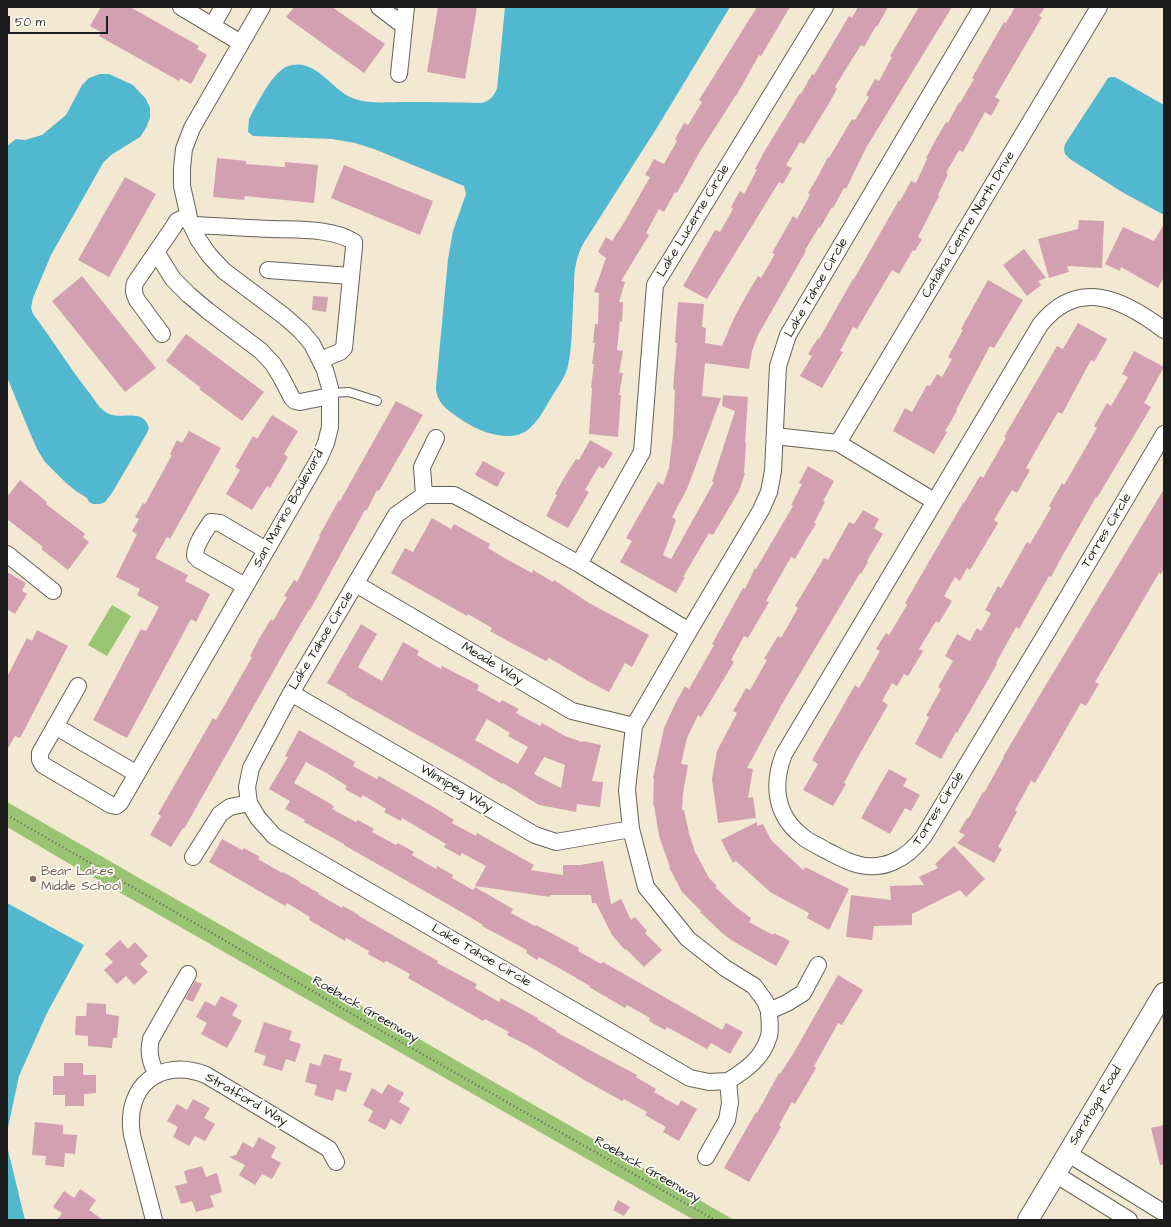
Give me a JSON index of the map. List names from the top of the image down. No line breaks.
{"streets":{"street":["Lake Lucerne Circle","Catalina Centre North Drive","Lake Tahoe Circle","San Marino Boulevard","Torres Circle","Meade Way","Winnipeg Way","Stratford Way","Saratoga Road"],"path":["Roebuck Greenway"]},"crossings":[["Lake Tahoe Circle","Meade Way"],["Lake Tahoe Circle","Winnipeg Way"]],"places":["Bear Lakes Middle School"],"scale_bar":"50 m"}
